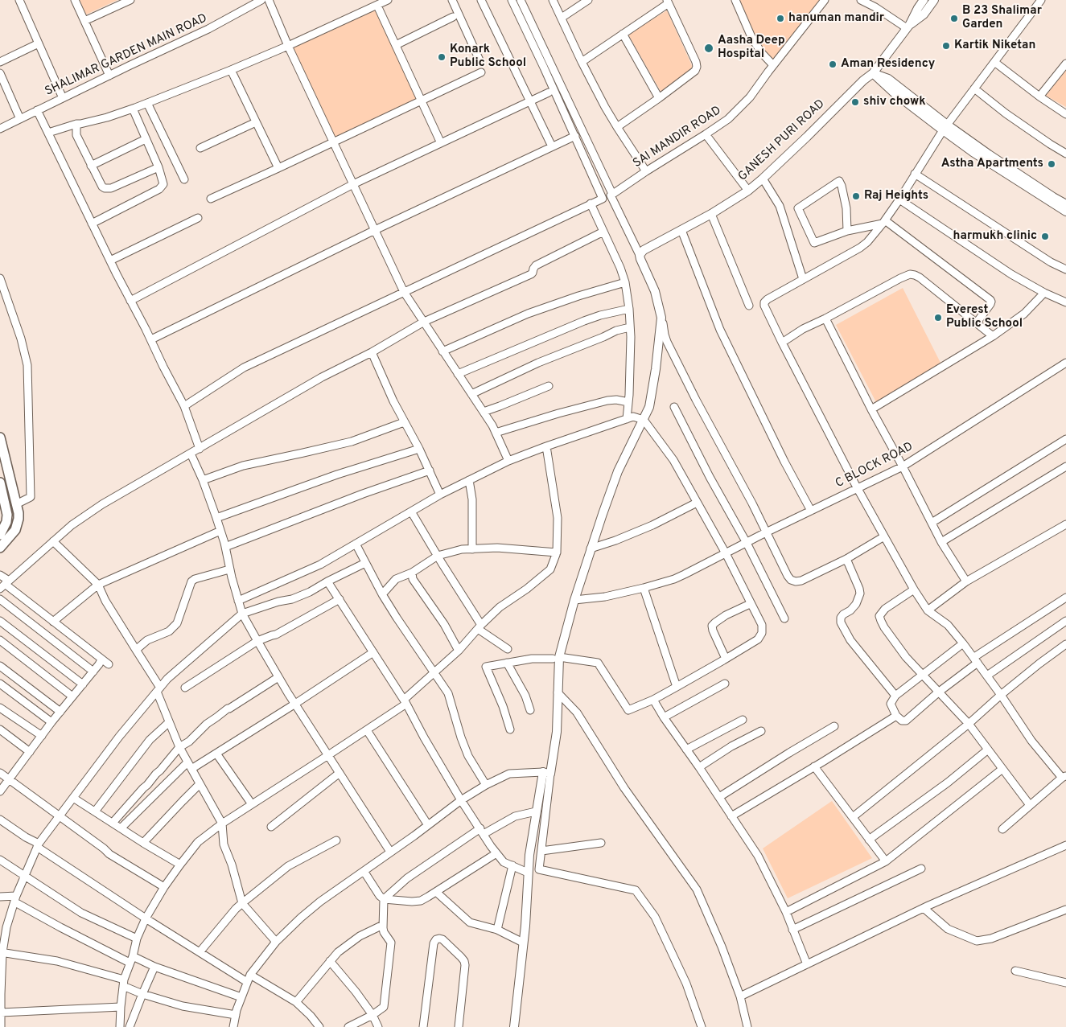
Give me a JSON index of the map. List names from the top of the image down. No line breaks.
{"streets":{"street":["SHALIMAR GARDEN MAIN ROAD","SAI MANDIR ROAD","GANESH PURI ROAD","C BLOCK ROAD"]},"places":["hanuman mandir","B 23 Shalimar Garden","Kartik Niketan","Aasha Deep Hospital","Konark Public School","Aman Residency","shiv chowk","Astha Apartments","Raj Heights","harmukh clinic","Everest Public School"]}
